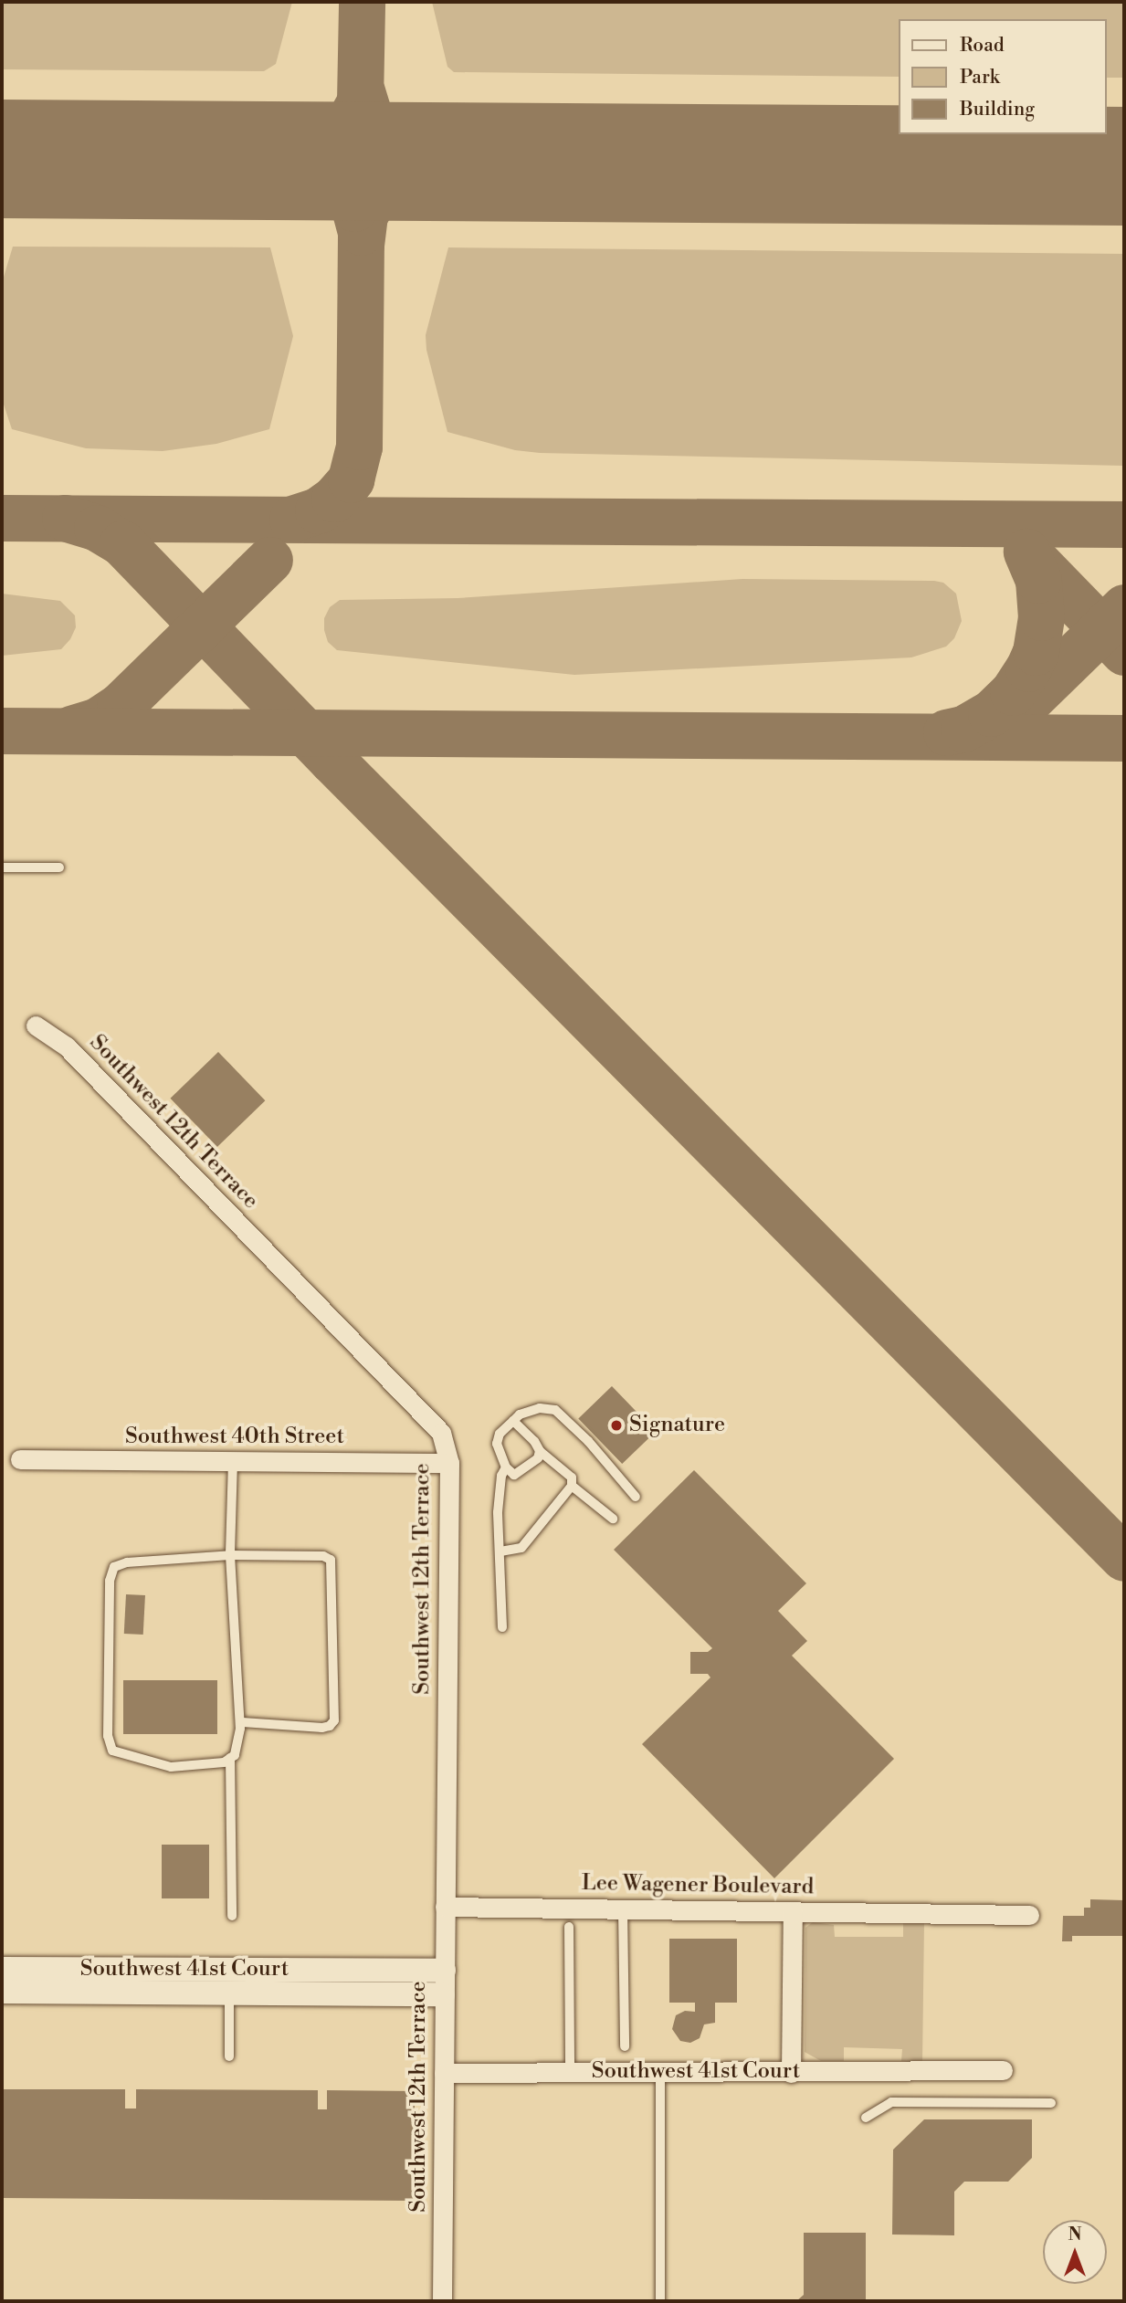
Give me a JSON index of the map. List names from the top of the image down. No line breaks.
{"streets":{"street":["Southwest 12th Terrace","Southwest 40th Street","Lee Wagener Boulevard","Southwest 41st Court"]},"crossings":[["Southwest 12th Terrace","Southwest 40th Street"],["Southwest 12th Terrace","Lee Wagener Boulevard"],["Southwest 12th Terrace","Southwest 41st Court"]],"places":["Signature"],"legend":["Road","Park","Building"],"north":"top"}
